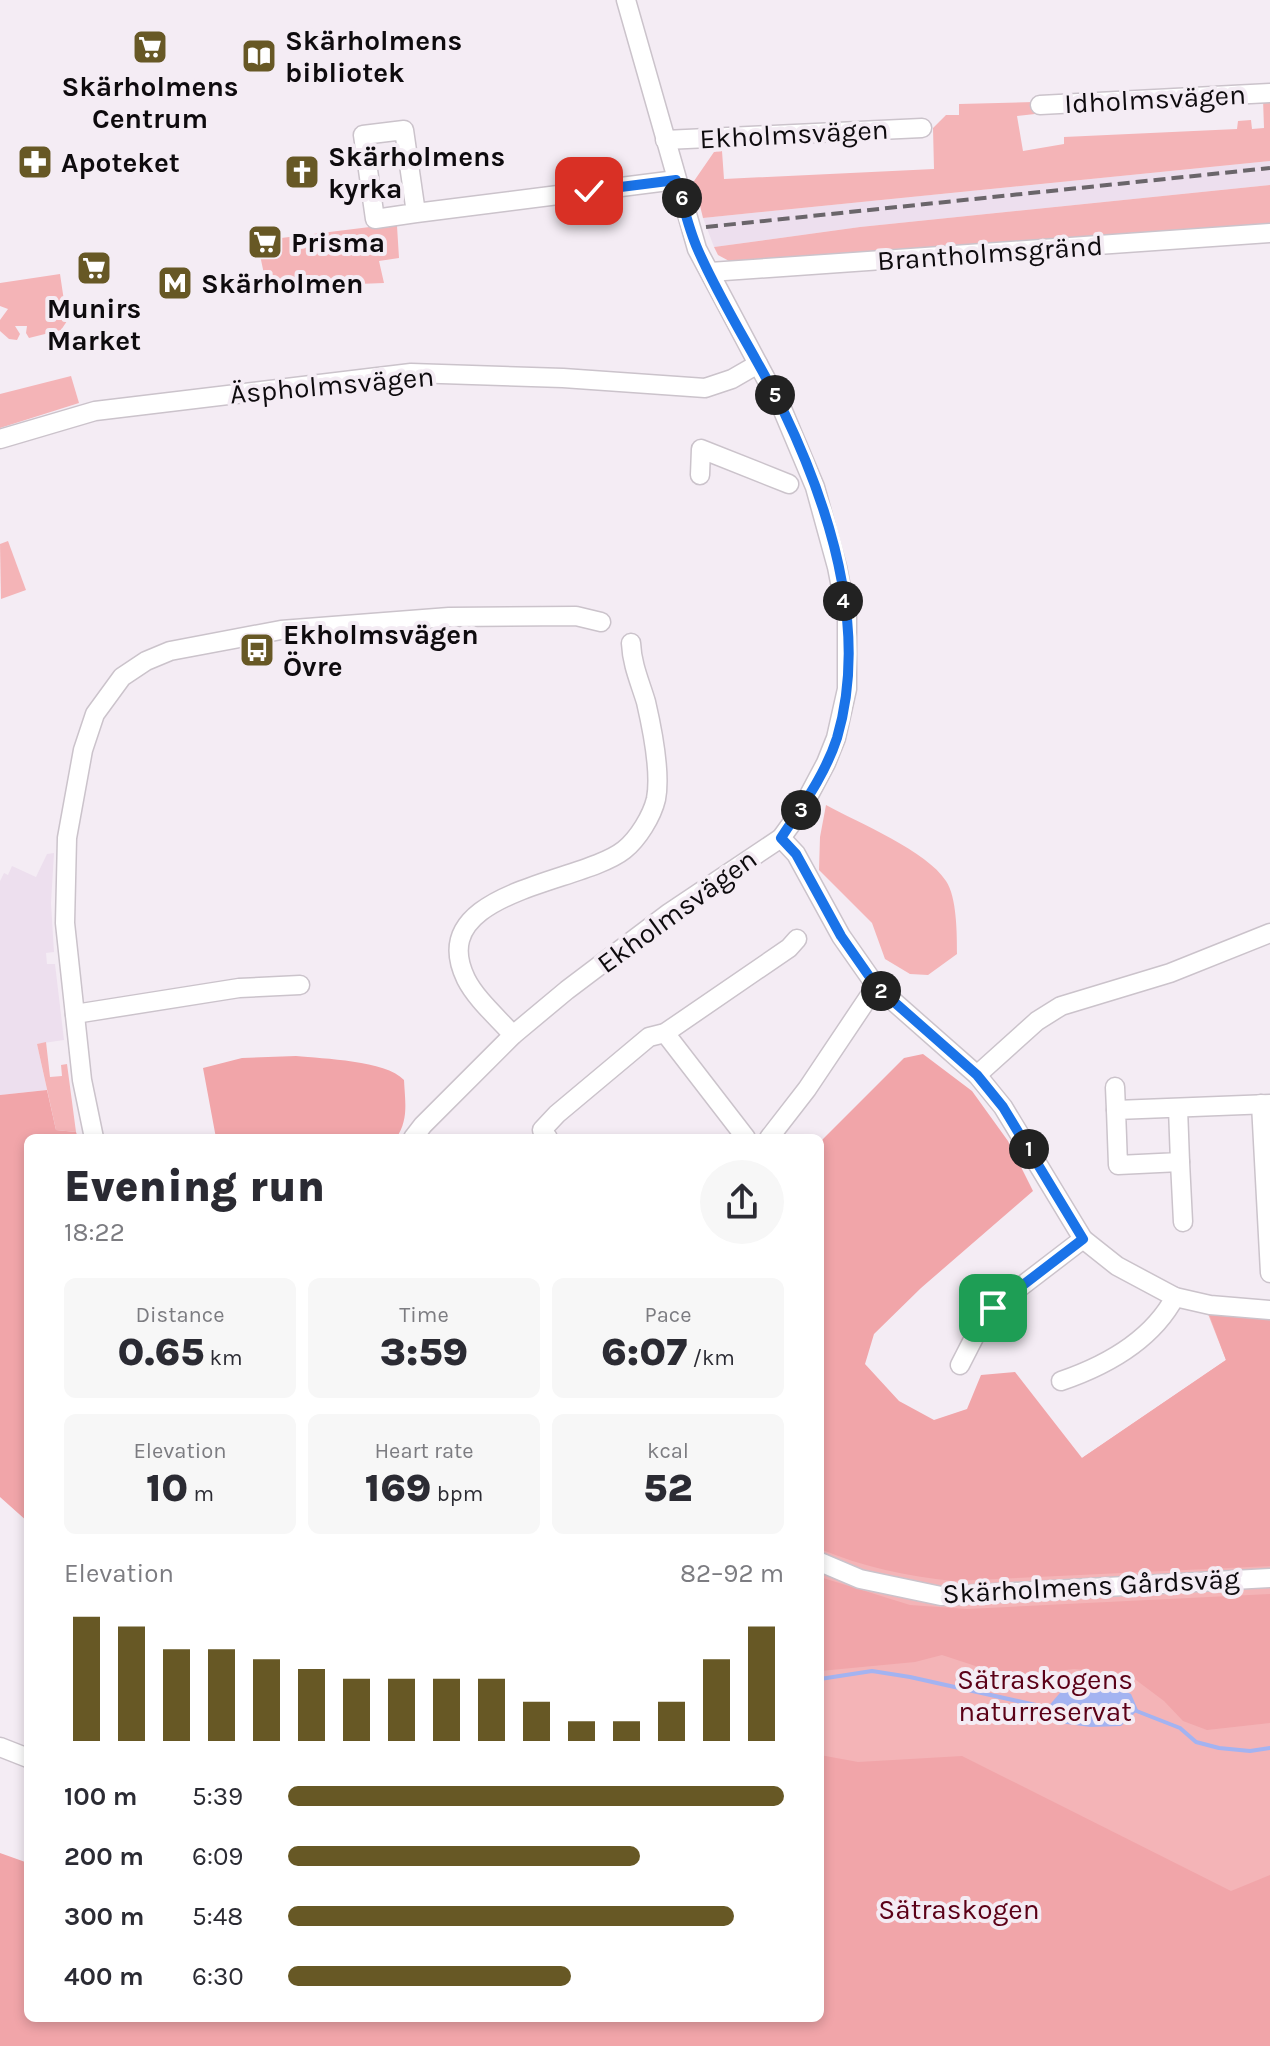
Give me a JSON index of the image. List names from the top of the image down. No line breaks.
{"streets":{"street":["Idholmsvägen","Ekholmsvägen","Brantholmsgränd","Äspholmsvägen","Skärholmens Gårdsväg"]},"crossings":[["Ekholmsvägen","Brantholmsgränd"],["Ekholmsvägen","Äspholmsvägen"]],"parks":["Sätraskogens naturreservat","Sätraskogen"],"places":{"supermarket":["Skärholmens Centrum","Prisma","Munirs Market"],"library":["Skärholmens bibliotek"],"pharmacy":["Apoteket"],"church":["Skärholmens kyrka"],"metro station":["Skärholmen"],"bus stop":["Ekholmsvägen Övre"]},"page":{"pins":["6","5","4","3","2","1"],"heading":["Evening run","18:22"],"stats":[["Distance","0.65 km"],["Time","3:59"],["Pace","6:07 /km"],["Elevation","10 m"],["Heart rate","169 bpm"],["kcal","52"]],"chart":["Elevation","82–92 m"],"list":[{"name":"100 m","note":"5:39"},{"name":"200 m","note":"6:09"},{"name":"300 m","note":"5:48"},{"name":"400 m","note":"6:30"}]}}
